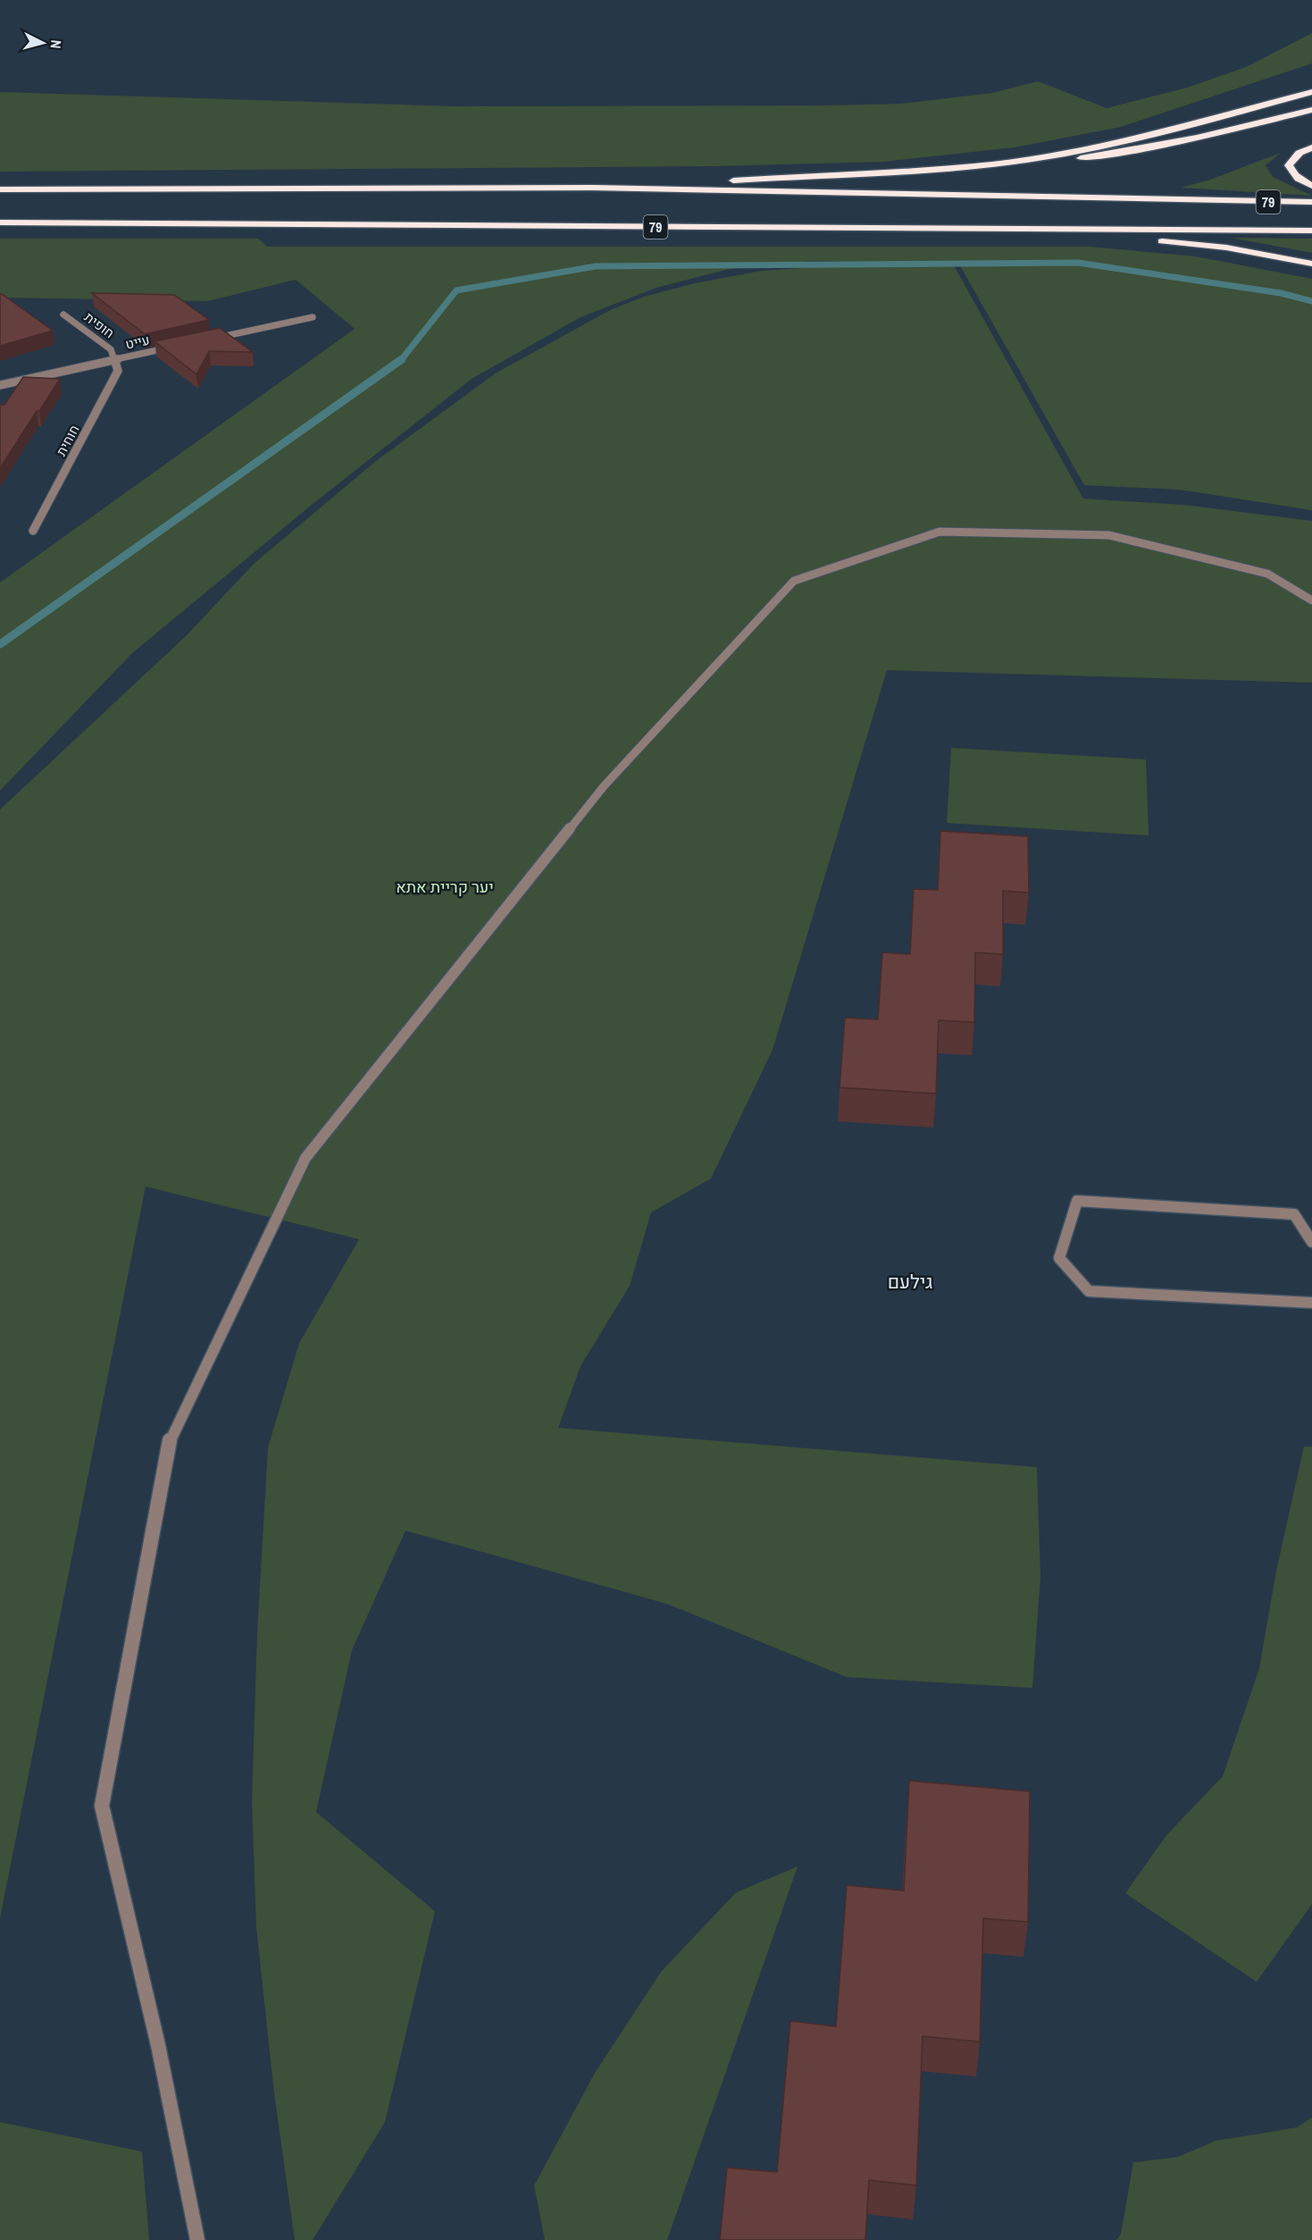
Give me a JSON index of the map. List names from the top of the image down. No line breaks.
{"streets":{"highway":["79"],"street":["חופית","עייט","חוחית"]},"crossings":[["חופית","עייט"],["חופית","חוחית"],["עייט","חוחית"]],"districts":["גילעם"],"parks":["יער קריית אתא"],"north":"right"}
